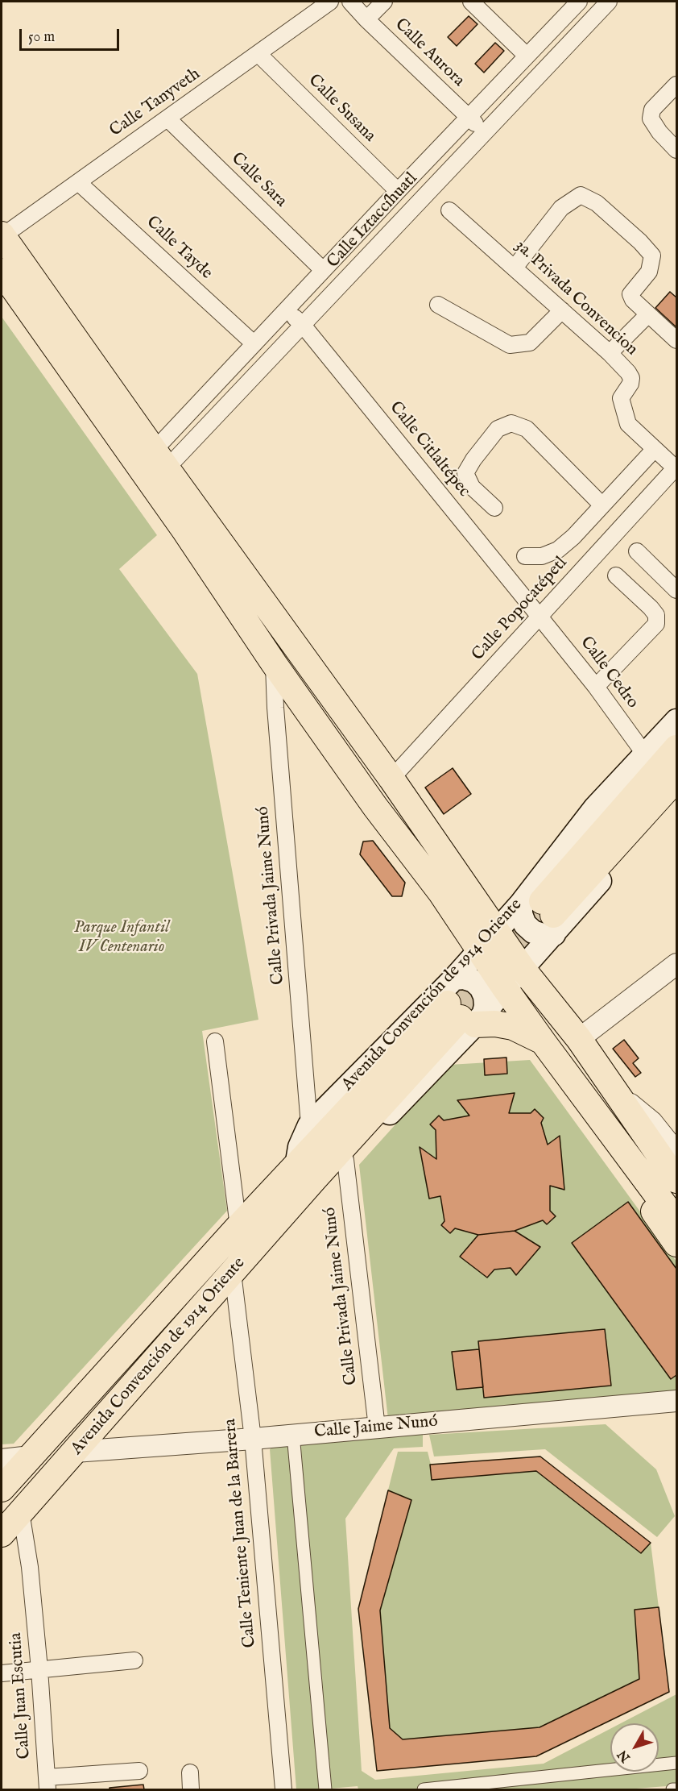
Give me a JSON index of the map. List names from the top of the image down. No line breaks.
{"streets":{"main road":["Avenida Convención de 1914 Oriente"],"street":["Calle Aurora","Calle Tanyveth","Calle Susana","Calle Sara","Calle Iztaccíhuatl","Calle Tayde","3a. Privada Convencion","Calle Citlaltépec","Calle Popocatépetl","Calle Cedro","Calle Privada Jaime Nunó","Calle Jaime Nunó","Calle Teniente Juan de la Barrera","Calle Juan Escutia"]},"crossings":[["Calle Aurora","Calle Iztaccíhuatl"],["Calle Tanyveth","Calle Susana"],["Calle Tanyveth","Calle Sara"],["Calle Tanyveth","Calle Tayde"],["Calle Susana","Calle Iztaccíhuatl"],["Calle Sara","Calle Iztaccíhuatl"],["Calle Iztaccíhuatl","Calle Tayde"],["Calle Iztaccíhuatl","Calle Citlaltépec"],["3a. Privada Convencion","Calle Popocatépetl"],["Calle Citlaltépec","Calle Popocatépetl"],["Calle Citlaltépec","Calle Cedro"],["Calle Popocatépetl","Calle Cedro"],["Calle Cedro","Avenida Convención de 1914 Oriente"],["Calle Privada Jaime Nunó","Avenida Convención de 1914 Oriente"],["Calle Privada Jaime Nunó","Calle Jaime Nunó"],["Avenida Convención de 1914 Oriente","Calle Jaime Nunó"],["Avenida Convención de 1914 Oriente","Calle Teniente Juan de la Barrera"],["Avenida Convención de 1914 Oriente","Calle Juan Escutia"],["Calle Jaime Nunó","Calle Teniente Juan de la Barrera"]],"parks":["Parque Infantil IV Centenario"],"scale_bar":"50 m","north":"bottom left"}
